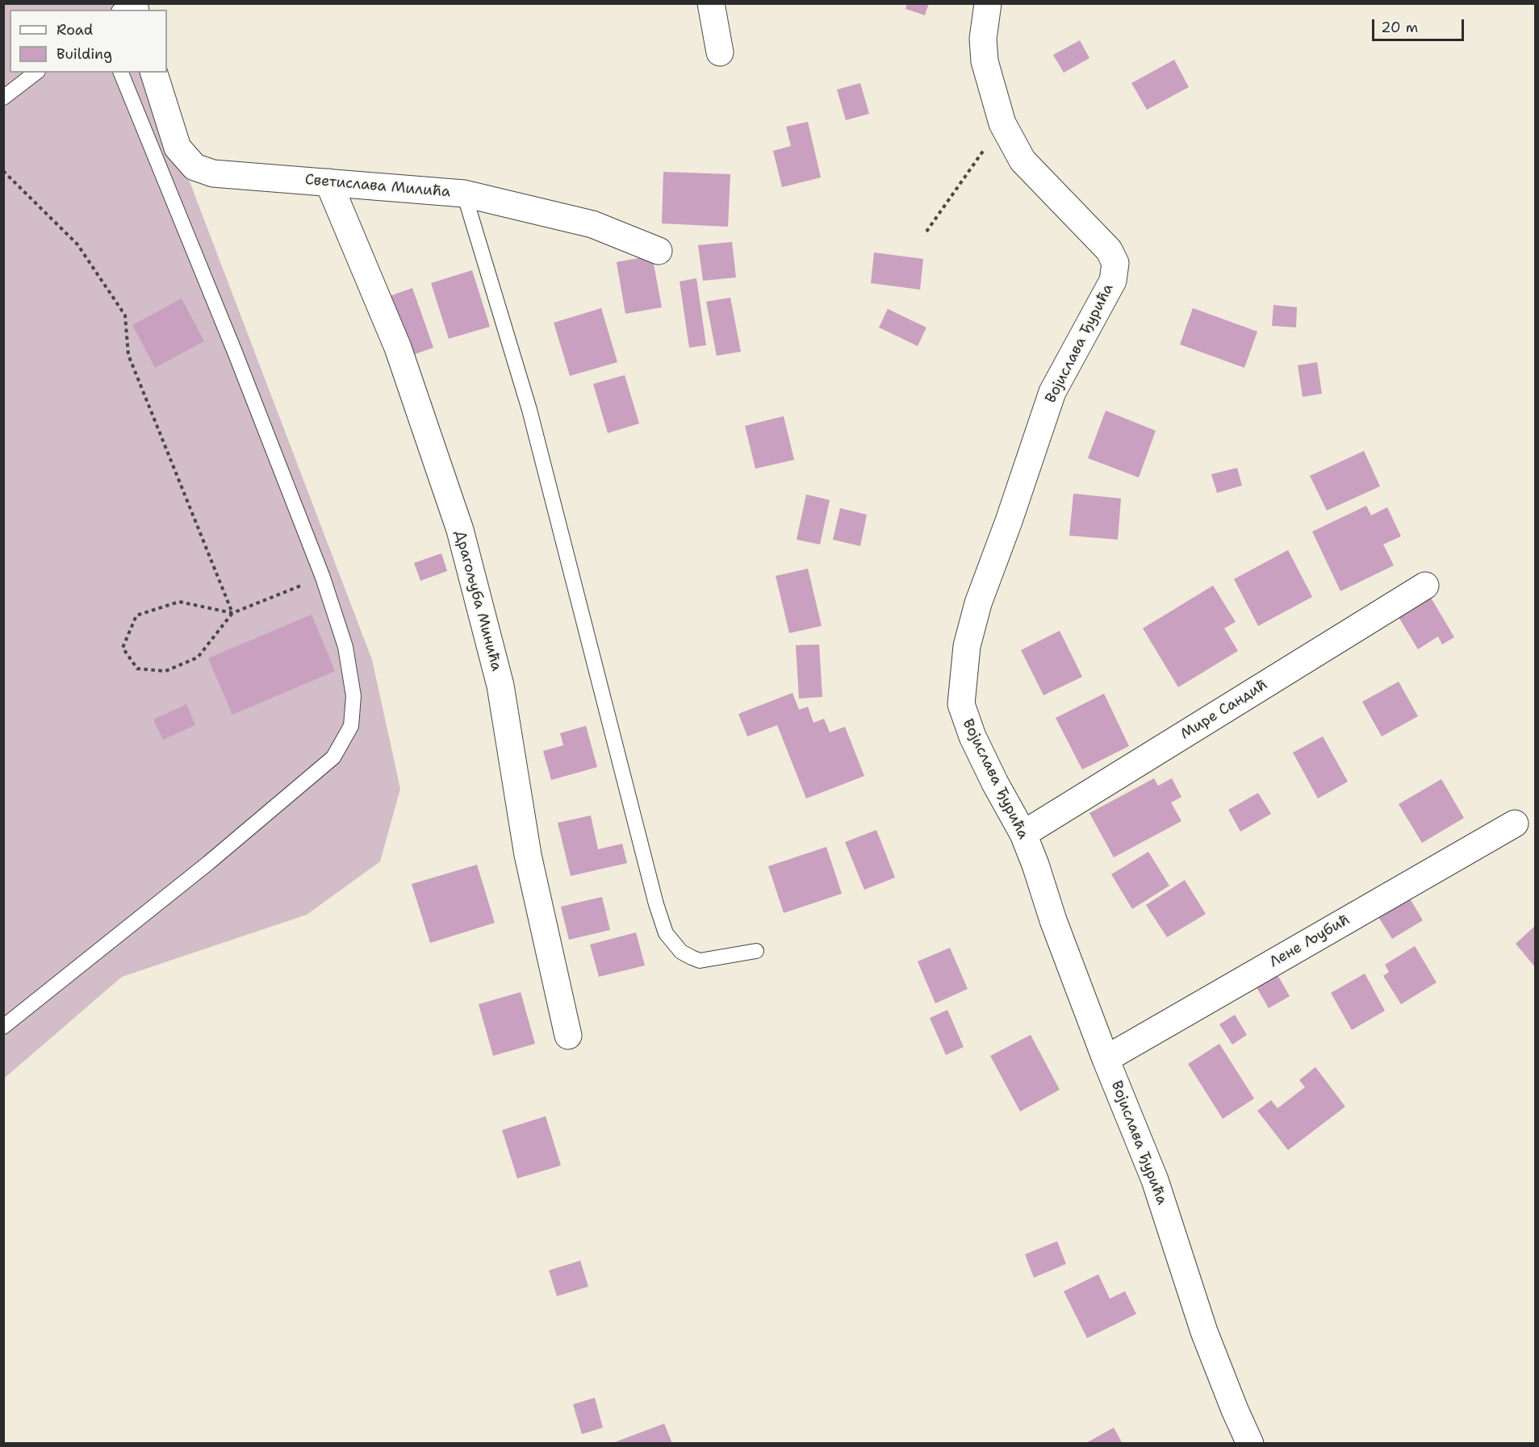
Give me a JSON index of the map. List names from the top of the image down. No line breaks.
{"streets":{"street":["Светислава Милића","Војислава Ђурића","Драгољуба Минића","Мире Сандић","Лене Љубић"]},"crossings":[["Светислава Милића","Драгољуба Минића"],["Војислава Ђурића","Мире Сандић"],["Војислава Ђурића","Лене Љубић"]],"legend":["Road","Building"],"scale_bar":"20 m"}
